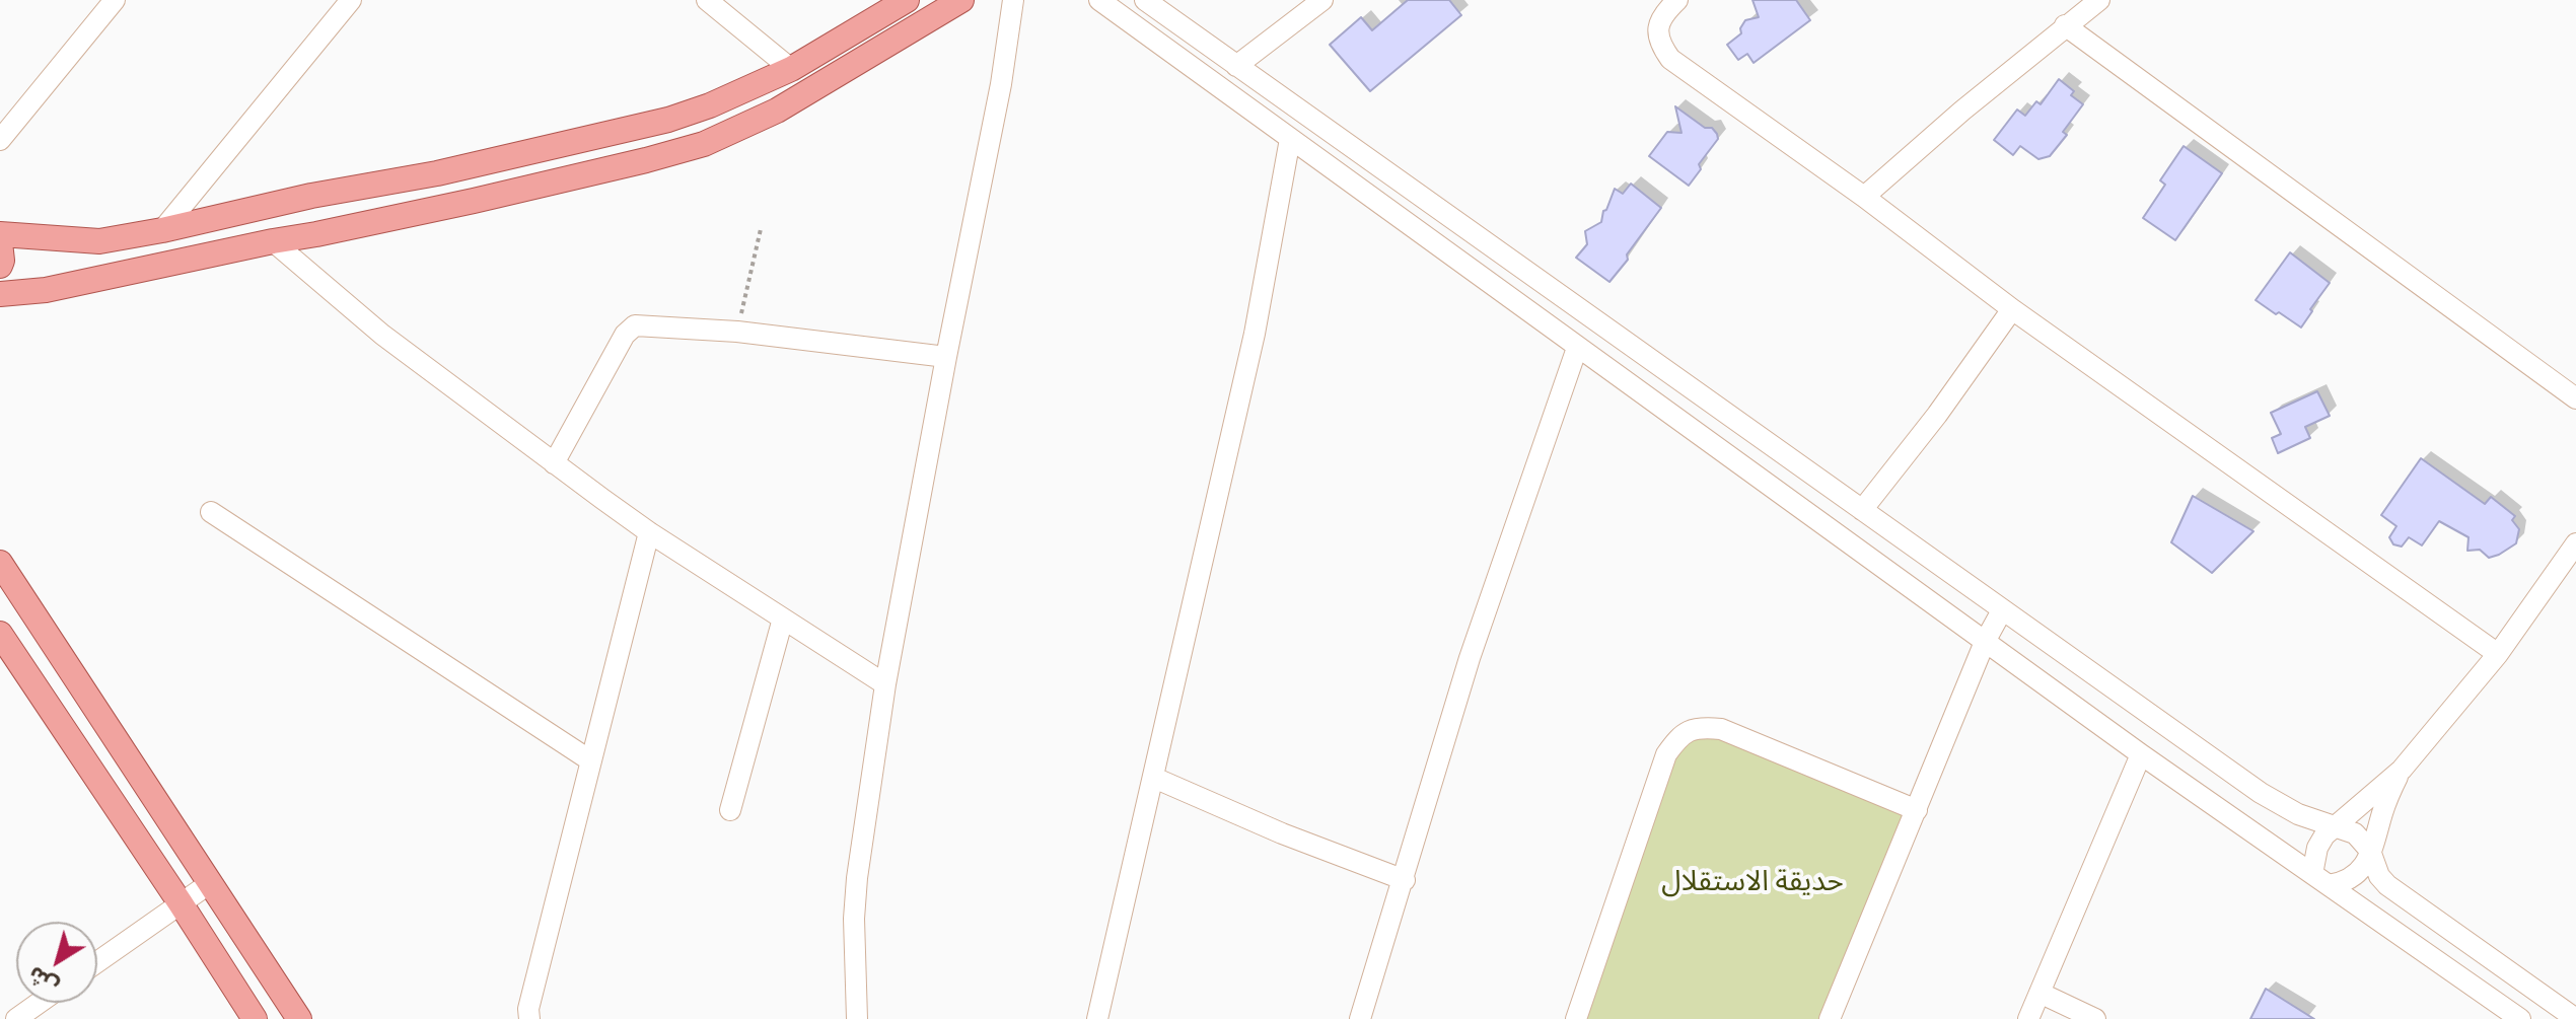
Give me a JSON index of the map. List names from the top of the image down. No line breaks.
{"parks":["حديقة الاستقلال"],"north":"bottom left"}
